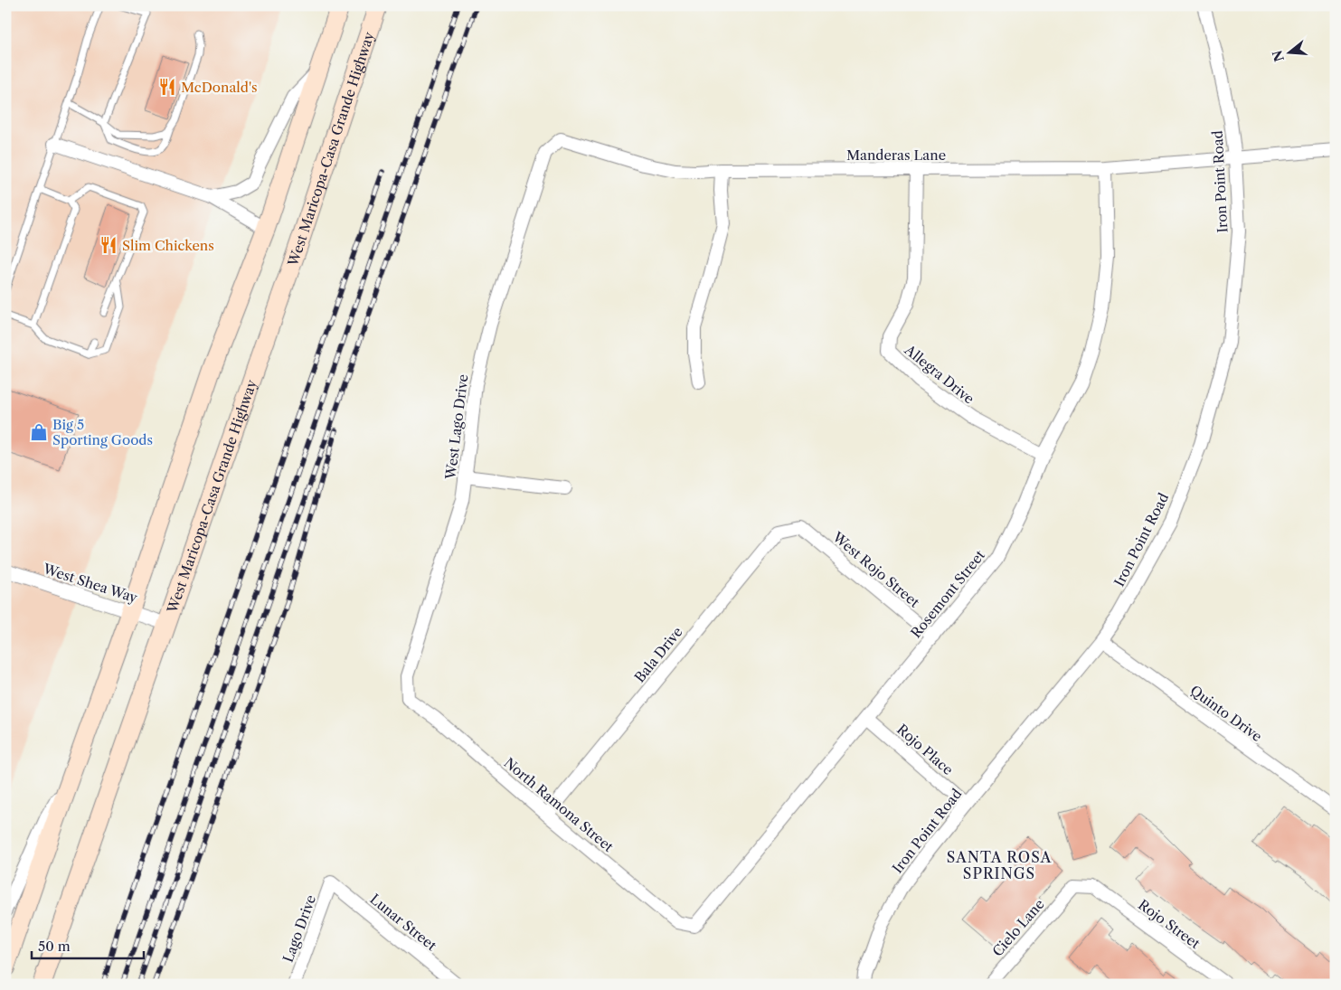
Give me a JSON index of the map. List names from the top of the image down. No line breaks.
{"streets":{"main road":["West Maricopa-Casa Grande Highway"],"street":["Manderas Lane","Iron Point Road","Allegra Drive","West Lago Drive","West Rojo Street","West Shea Way","Rosemont Street","Bala Drive","Quinto Drive","Rojo Place","North Ramona Street","Lunar Street","Rojo Street","Cielo Lane","Lago Drive"]},"crossings":[["West Maricopa-Casa Grande Highway","West Shea Way"],["Manderas Lane","Iron Point Road"],["Manderas Lane","Allegra Drive"],["Manderas Lane","West Lago Drive"],["Manderas Lane","Rosemont Street"],["Iron Point Road","Quinto Drive"],["Iron Point Road","Rojo Place"],["Allegra Drive","Rosemont Street"],["West Lago Drive","North Ramona Street"],["West Rojo Street","Rosemont Street"],["West Rojo Street","Bala Drive"],["Rosemont Street","Rojo Place"],["Rosemont Street","North Ramona Street"],["Bala Drive","North Ramona Street"],["Lunar Street","Lago Drive"],["Rojo Street","Cielo Lane"]],"districts":["SANTA ROSA SPRINGS"],"places":{"restaurant":["McDonald's","Slim Chickens"],"shop":["Big 5 Sporting Goods"]},"scale_bar":"50 m","north":"left"}
